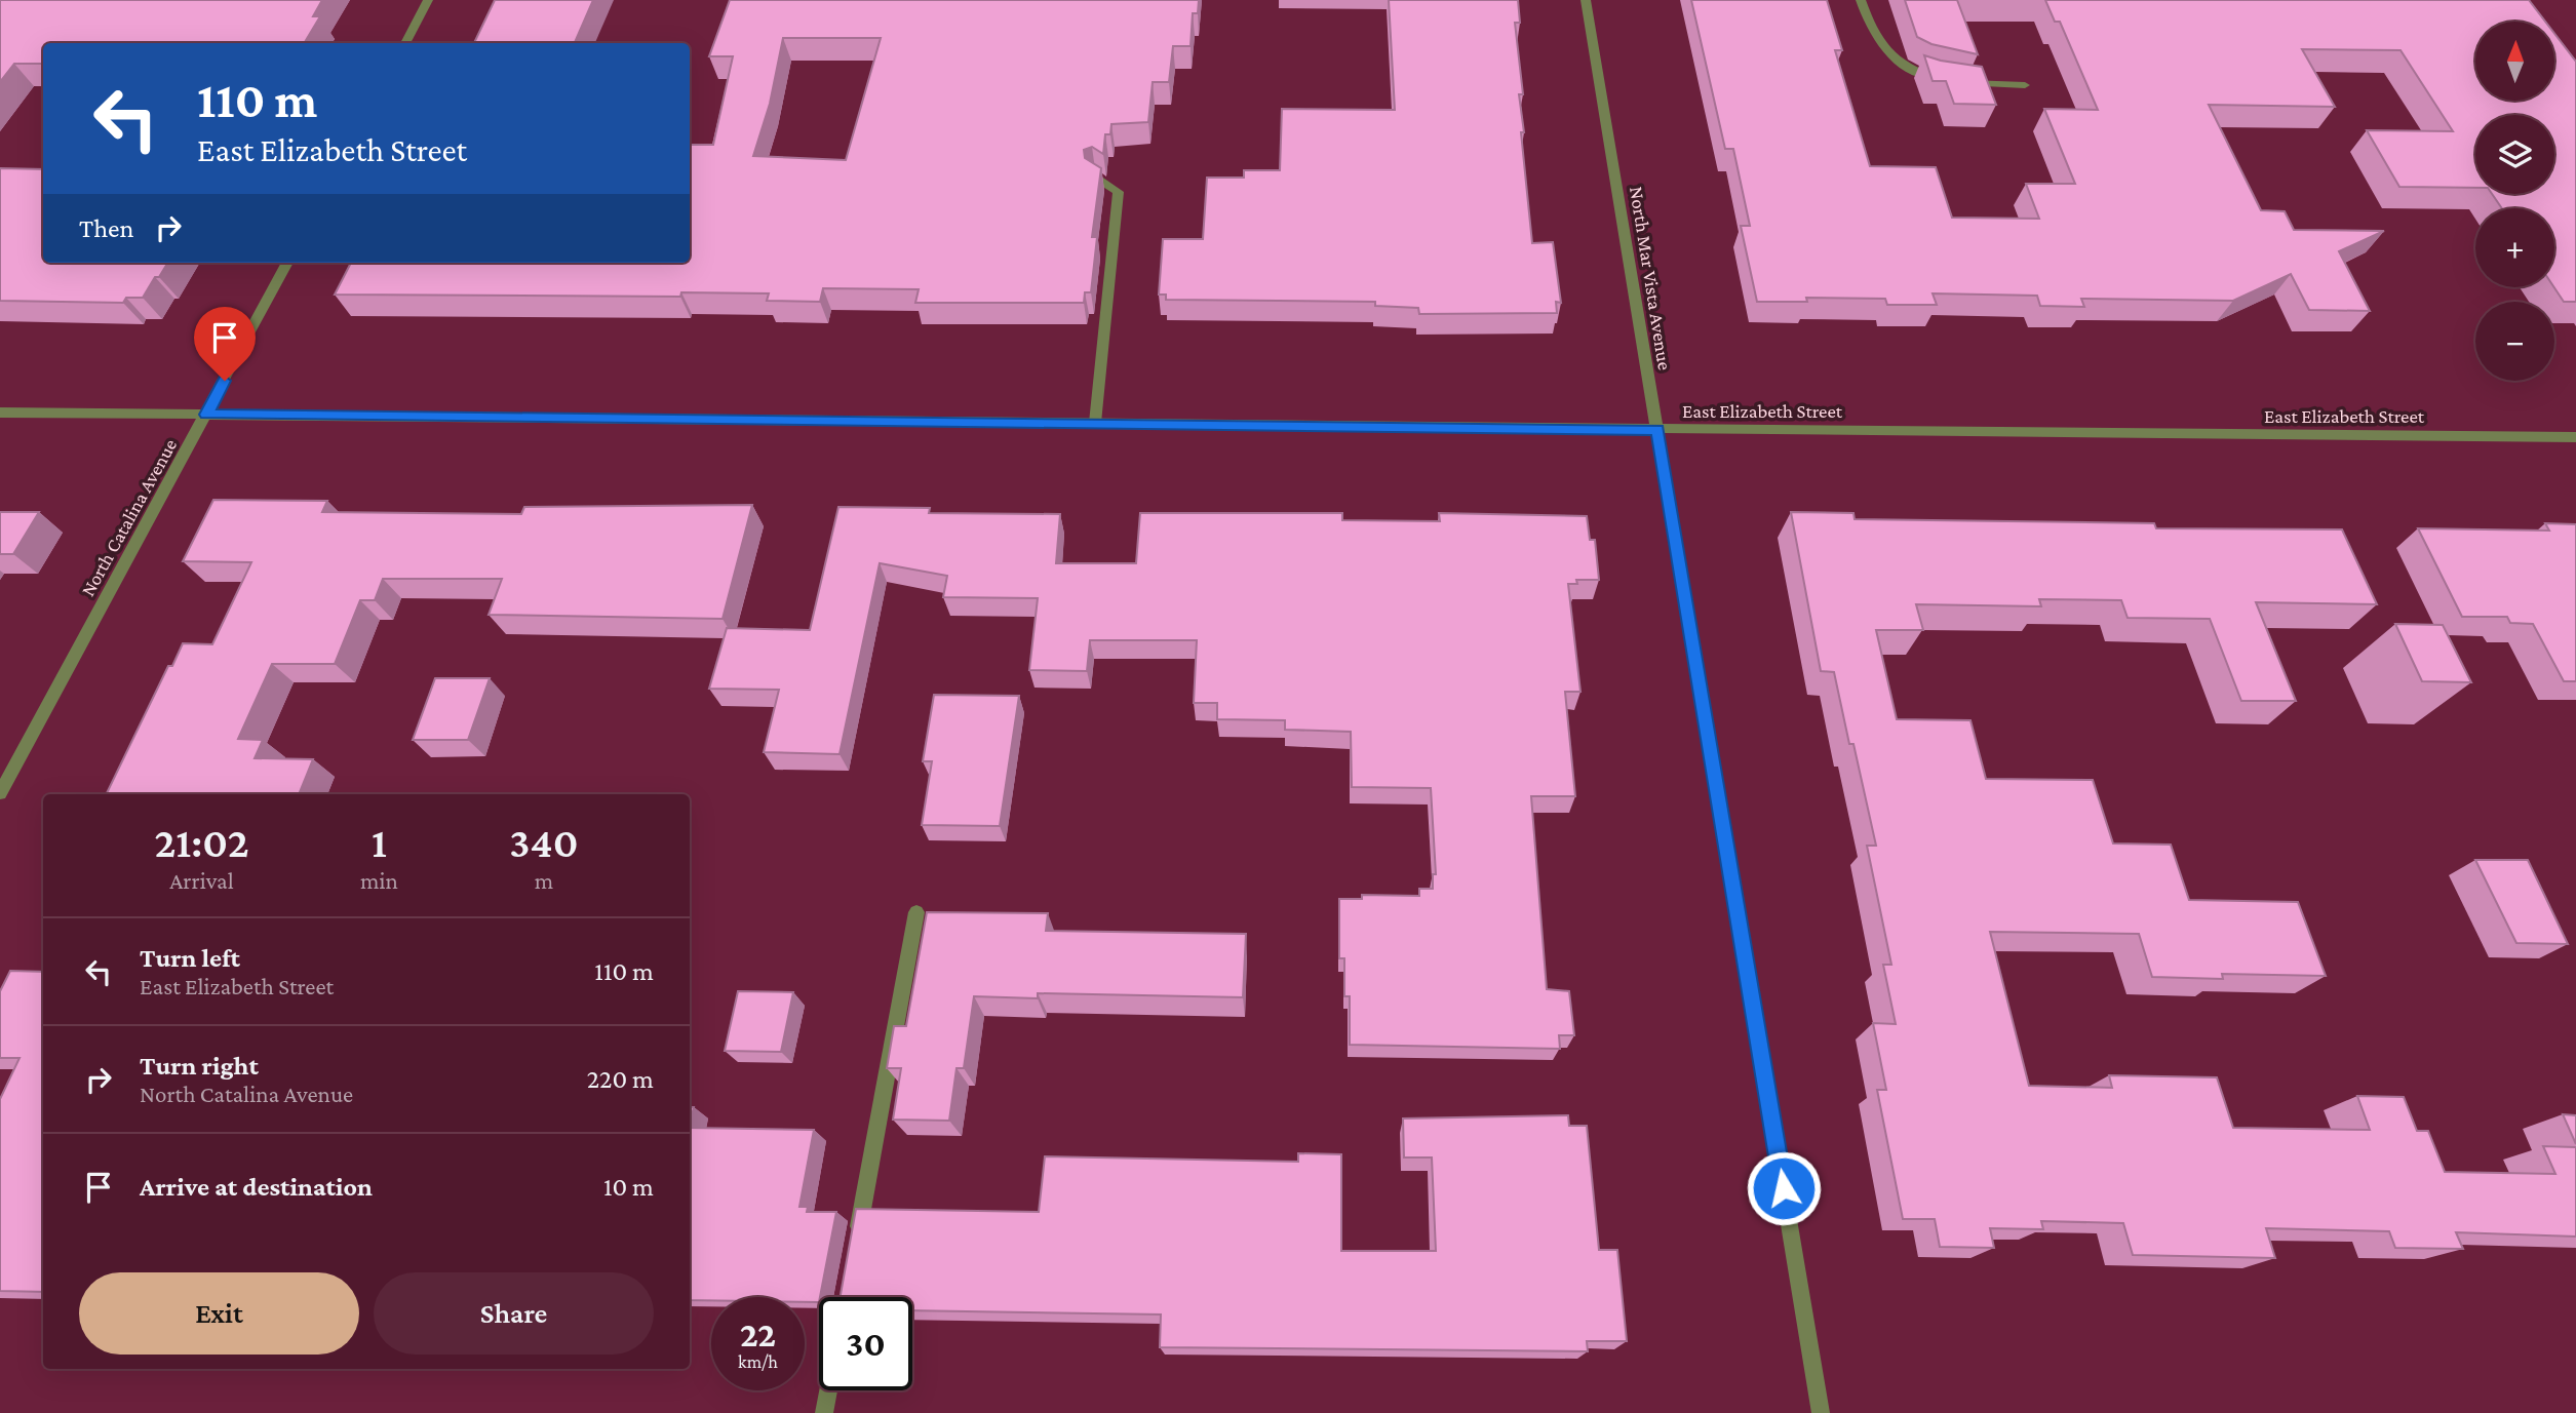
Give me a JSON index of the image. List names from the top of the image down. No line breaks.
{"streets":{"street":["North Mar Vista Avenue","East Elizabeth Street","North Catalina Avenue"]},"crossings":[["North Mar Vista Avenue","East Elizabeth Street"],["East Elizabeth Street","North Catalina Avenue"]],"north":"top","page":{"map_buttons":["+","−"],"turn":["110 m","East Elizabeth Street"],"then":"Then","eta":["21:02","Arrival","1","min","340","m"],"list":[{"name":"Turn left","note":"East Elizabeth Street","value":"110 m"},{"name":"Turn right","note":"North Catalina Avenue","value":"220 m"},{"name":"Arrive at destination","value":"10 m"}],"buttons":["Exit","Share"],"speed":"22 km/h","limit":"30"}}
